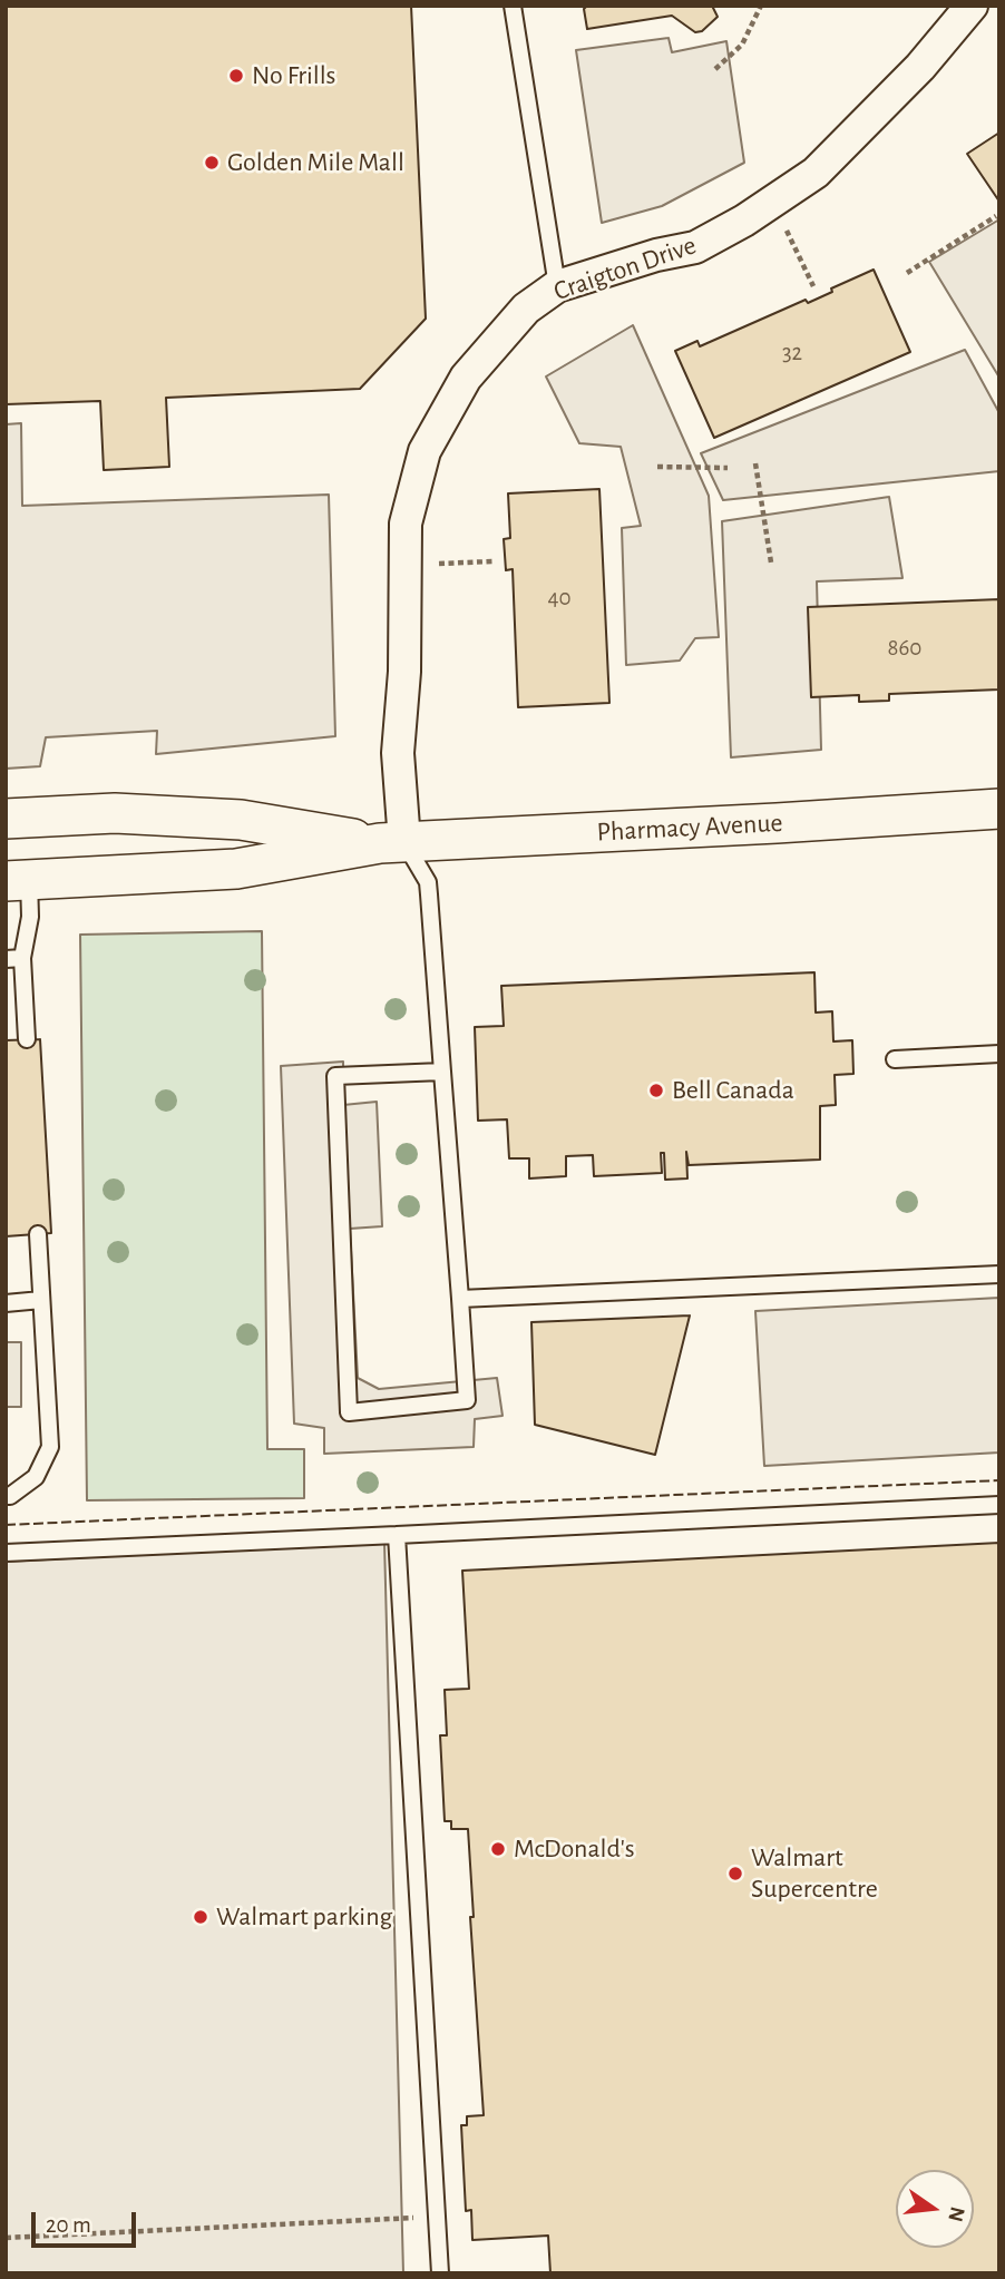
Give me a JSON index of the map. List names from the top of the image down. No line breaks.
{"streets":{"street":["Craigton Drive","Pharmacy Avenue"]},"crossings":[["Craigton Drive","Pharmacy Avenue"]],"places":["No Frills","Golden Mile Mall","Bell Canada","McDonald's","Walmart Supercentre","Walmart parking"],"house_numbers":["32","40","860"],"scale_bar":"20 m","north":"right"}
